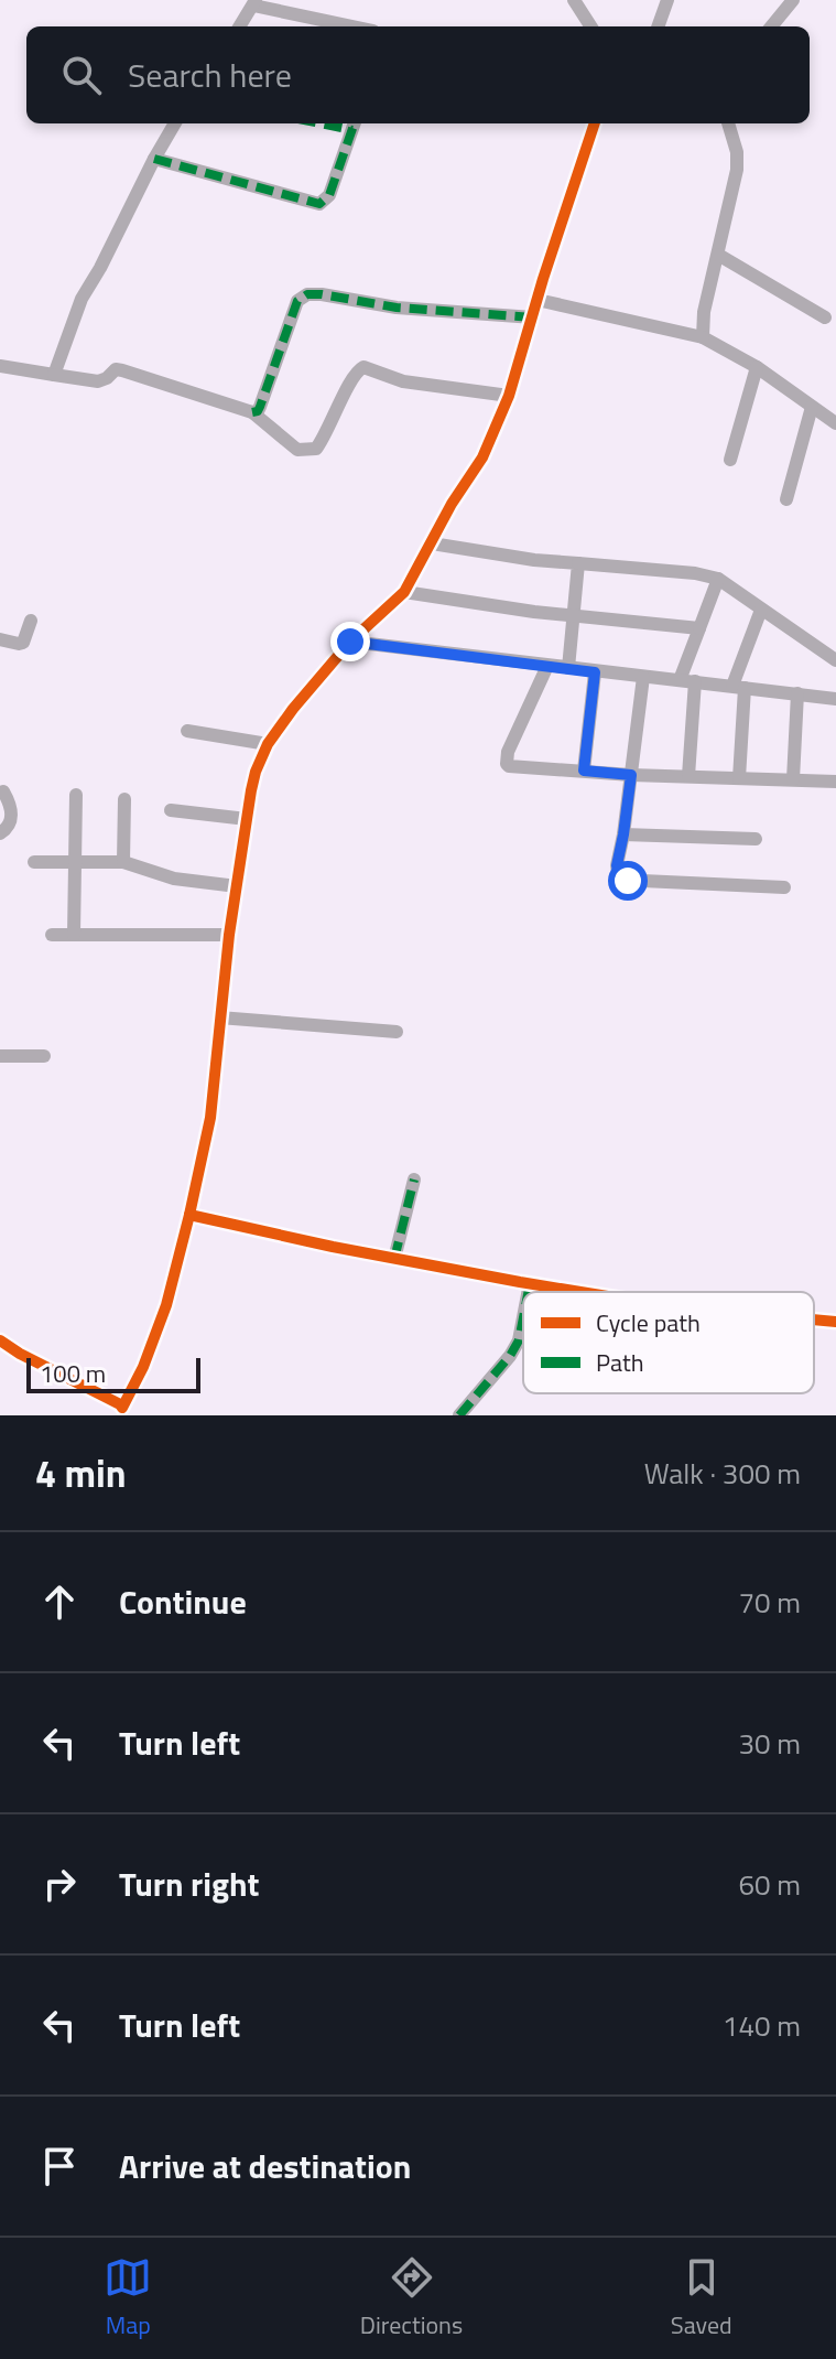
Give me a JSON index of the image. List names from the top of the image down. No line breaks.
{"legend":["Cycle path","Path"],"scale_bar":"100 m","page":{"search":"Search here","scale":"100 m","heading":["4 min","Walk · 300 m"],"list":[["Continue","70 m"],["Turn left","30 m"],["Turn right","60 m"],["Turn left","140 m"],"Arrive at destination"],"nav":["Map","Directions","Saved"]}}
